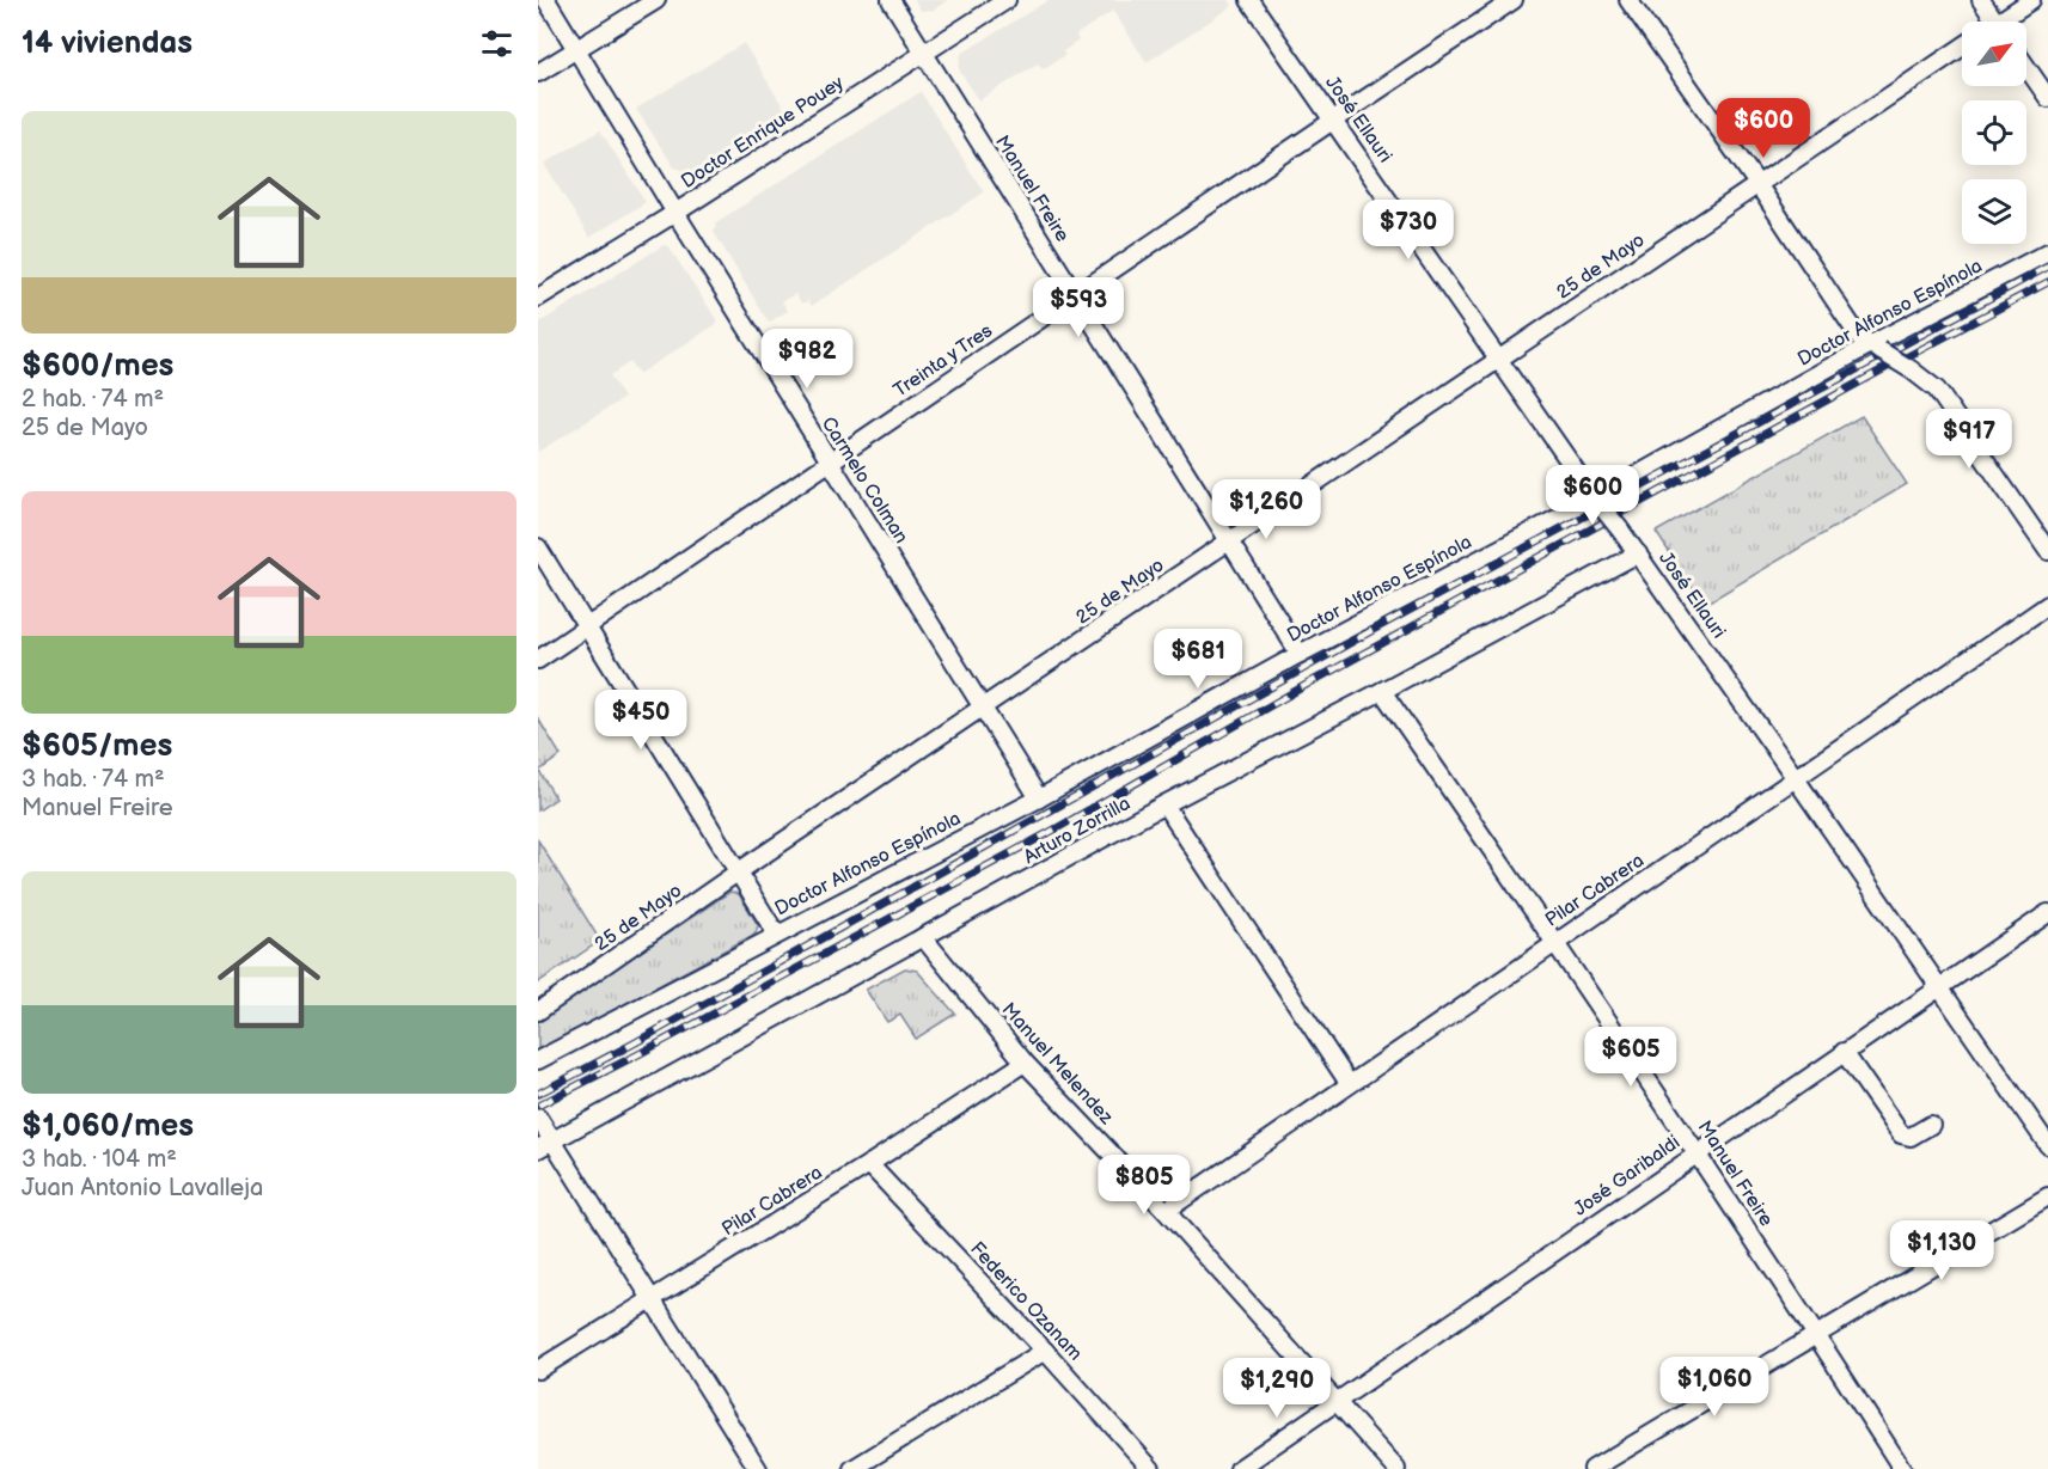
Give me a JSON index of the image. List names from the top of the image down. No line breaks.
{"streets":{"street":["José Ellauri","Doctor Enrique Pouey","Manuel Freire","25 de Mayo","Doctor Alfonso Espínola","Treinta y Tres","Carmelo Colman","Arturo Zorrilla","Pilar Cabrera","Manuel Melendez","José Garibaldi","Federico Ozanam"]},"crossings":[["José Ellauri","25 de Mayo"],["José Ellauri","Doctor Alfonso Espínola"],["José Ellauri","Treinta y Tres"],["José Ellauri","Arturo Zorrilla"],["José Ellauri","Pilar Cabrera"],["José Ellauri","José Garibaldi"],["Doctor Enrique Pouey","Manuel Freire"],["Doctor Enrique Pouey","Carmelo Colman"],["Manuel Freire","25 de Mayo"],["Manuel Freire","Doctor Alfonso Espínola"],["Manuel Freire","Treinta y Tres"],["Manuel Freire","Arturo Zorrilla"],["Manuel Freire","Pilar Cabrera"],["Manuel Freire","José Garibaldi"],["25 de Mayo","Carmelo Colman"],["Doctor Alfonso Espínola","Carmelo Colman"],["Treinta y Tres","Carmelo Colman"],["Arturo Zorrilla","Manuel Melendez"],["Pilar Cabrera","Manuel Melendez"],["Pilar Cabrera","Federico Ozanam"],["Manuel Melendez","José Garibaldi"]],"north":"top right","page":{"heading":"14 viviendas","list":[{"name":"$600/mes","note":"2 hab. · 74 m² · 25 de Mayo"},{"name":"$605/mes","note":"3 hab. · 74 m² · Manuel Freire"},{"name":"$1,060/mes","note":"3 hab. · 104 m² · Juan Antonio Lavalleja"}],"price":["$600","$730","$593","$982","$917","$600","$1,260","$681","$450","$605","$805","$1,130","$1,060","$1,290"]}}
